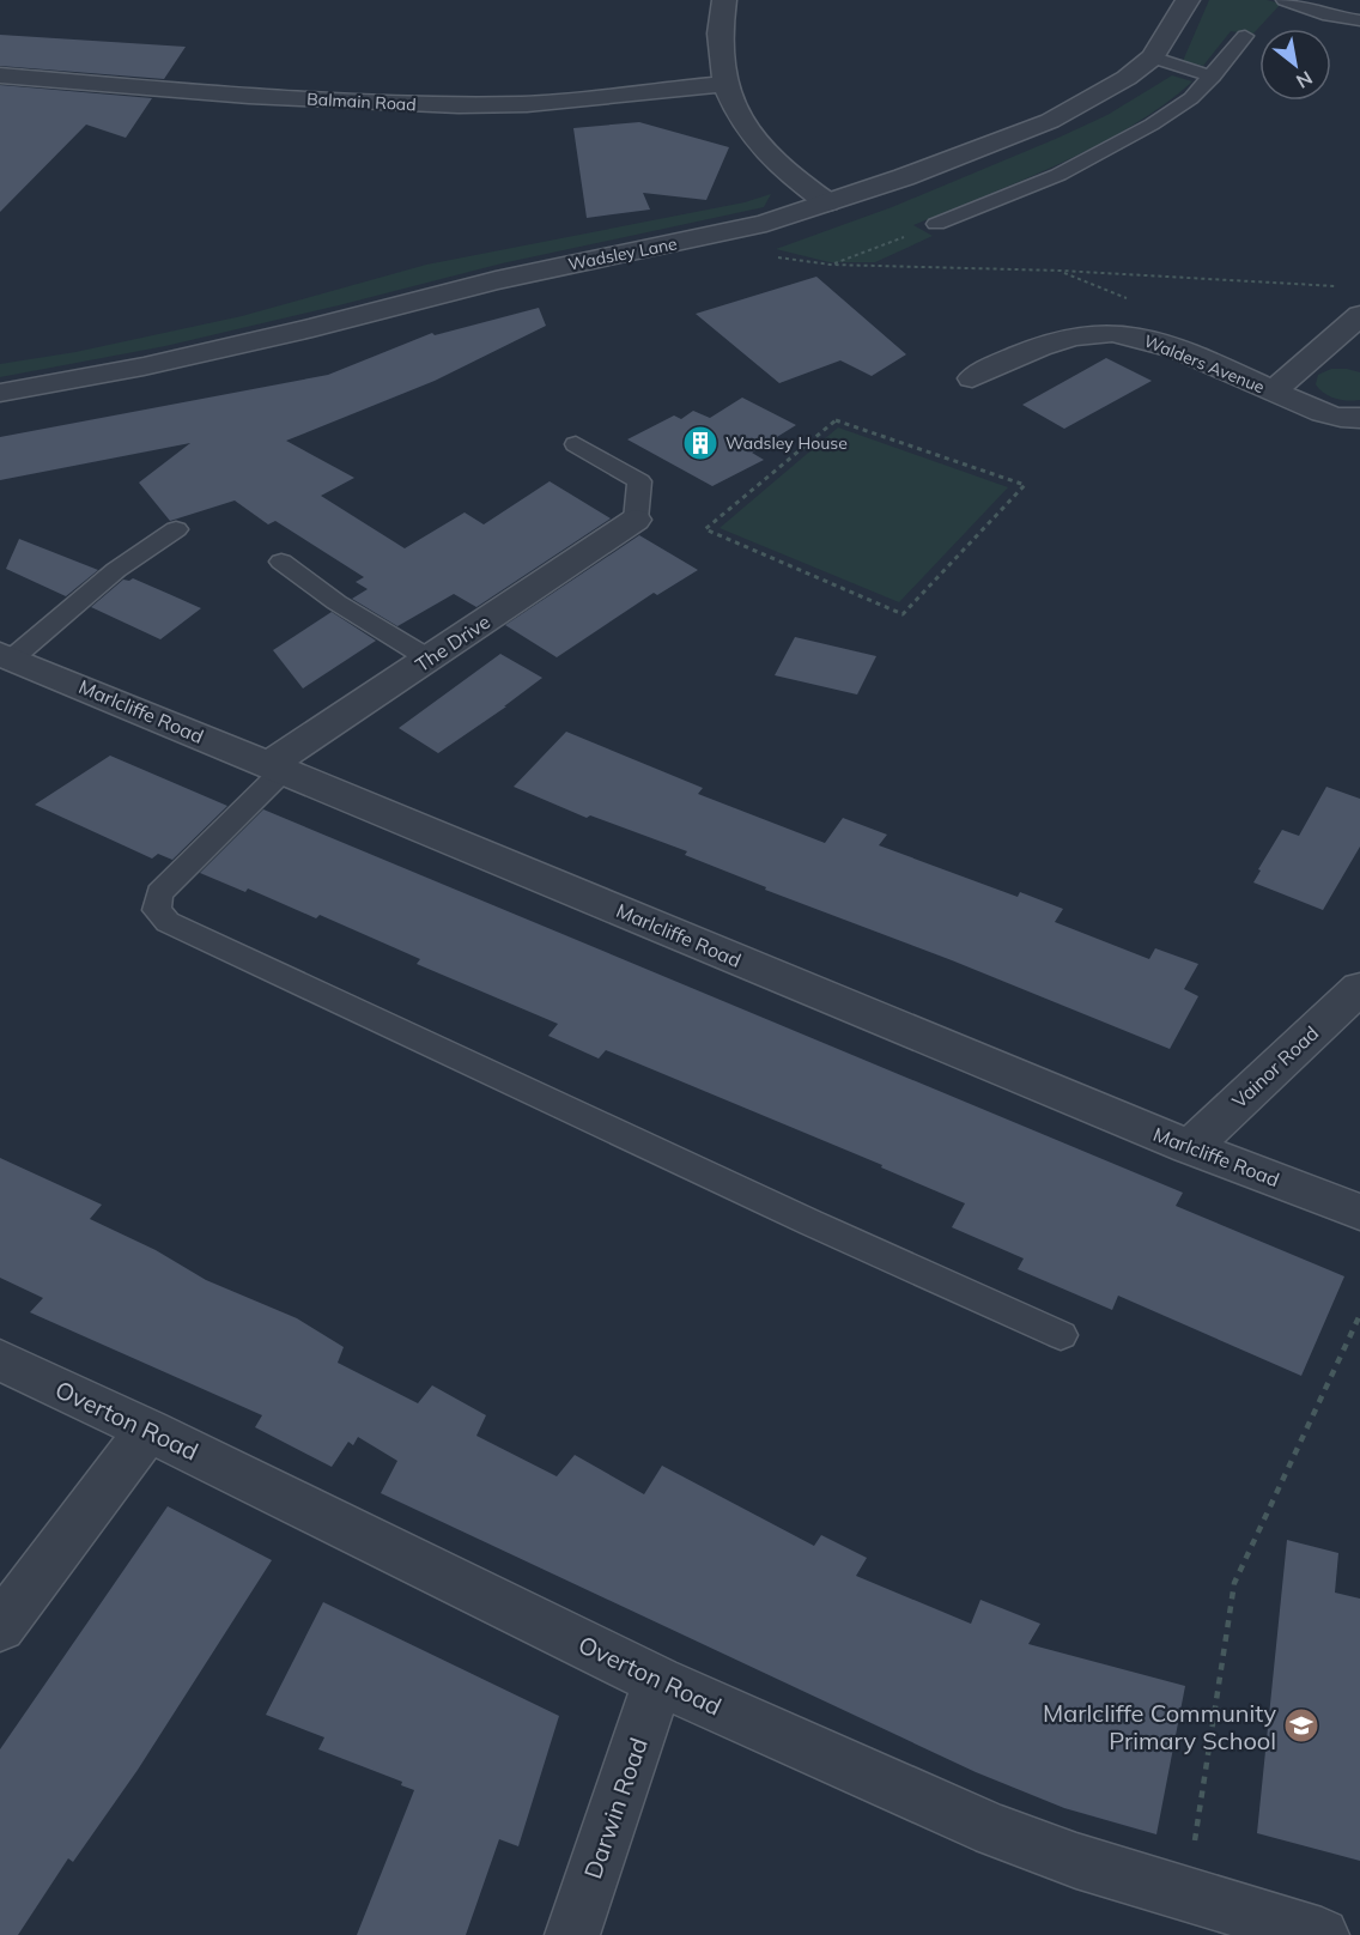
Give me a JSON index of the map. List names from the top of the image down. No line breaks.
{"streets":{"street":["Balmain Road","Wadsley Lane","Walders Avenue","The Drive","Marlcliffe Road","Vainor Road","Overton Road","Darwin Road"]},"crossings":[["The Drive","Marlcliffe Road"],["Marlcliffe Road","Vainor Road"],["Overton Road","Darwin Road"]],"places":{"building":["Wadsley House"],"school or university":["Marlcliffe Community Primary School"]},"north":"bottom right"}
